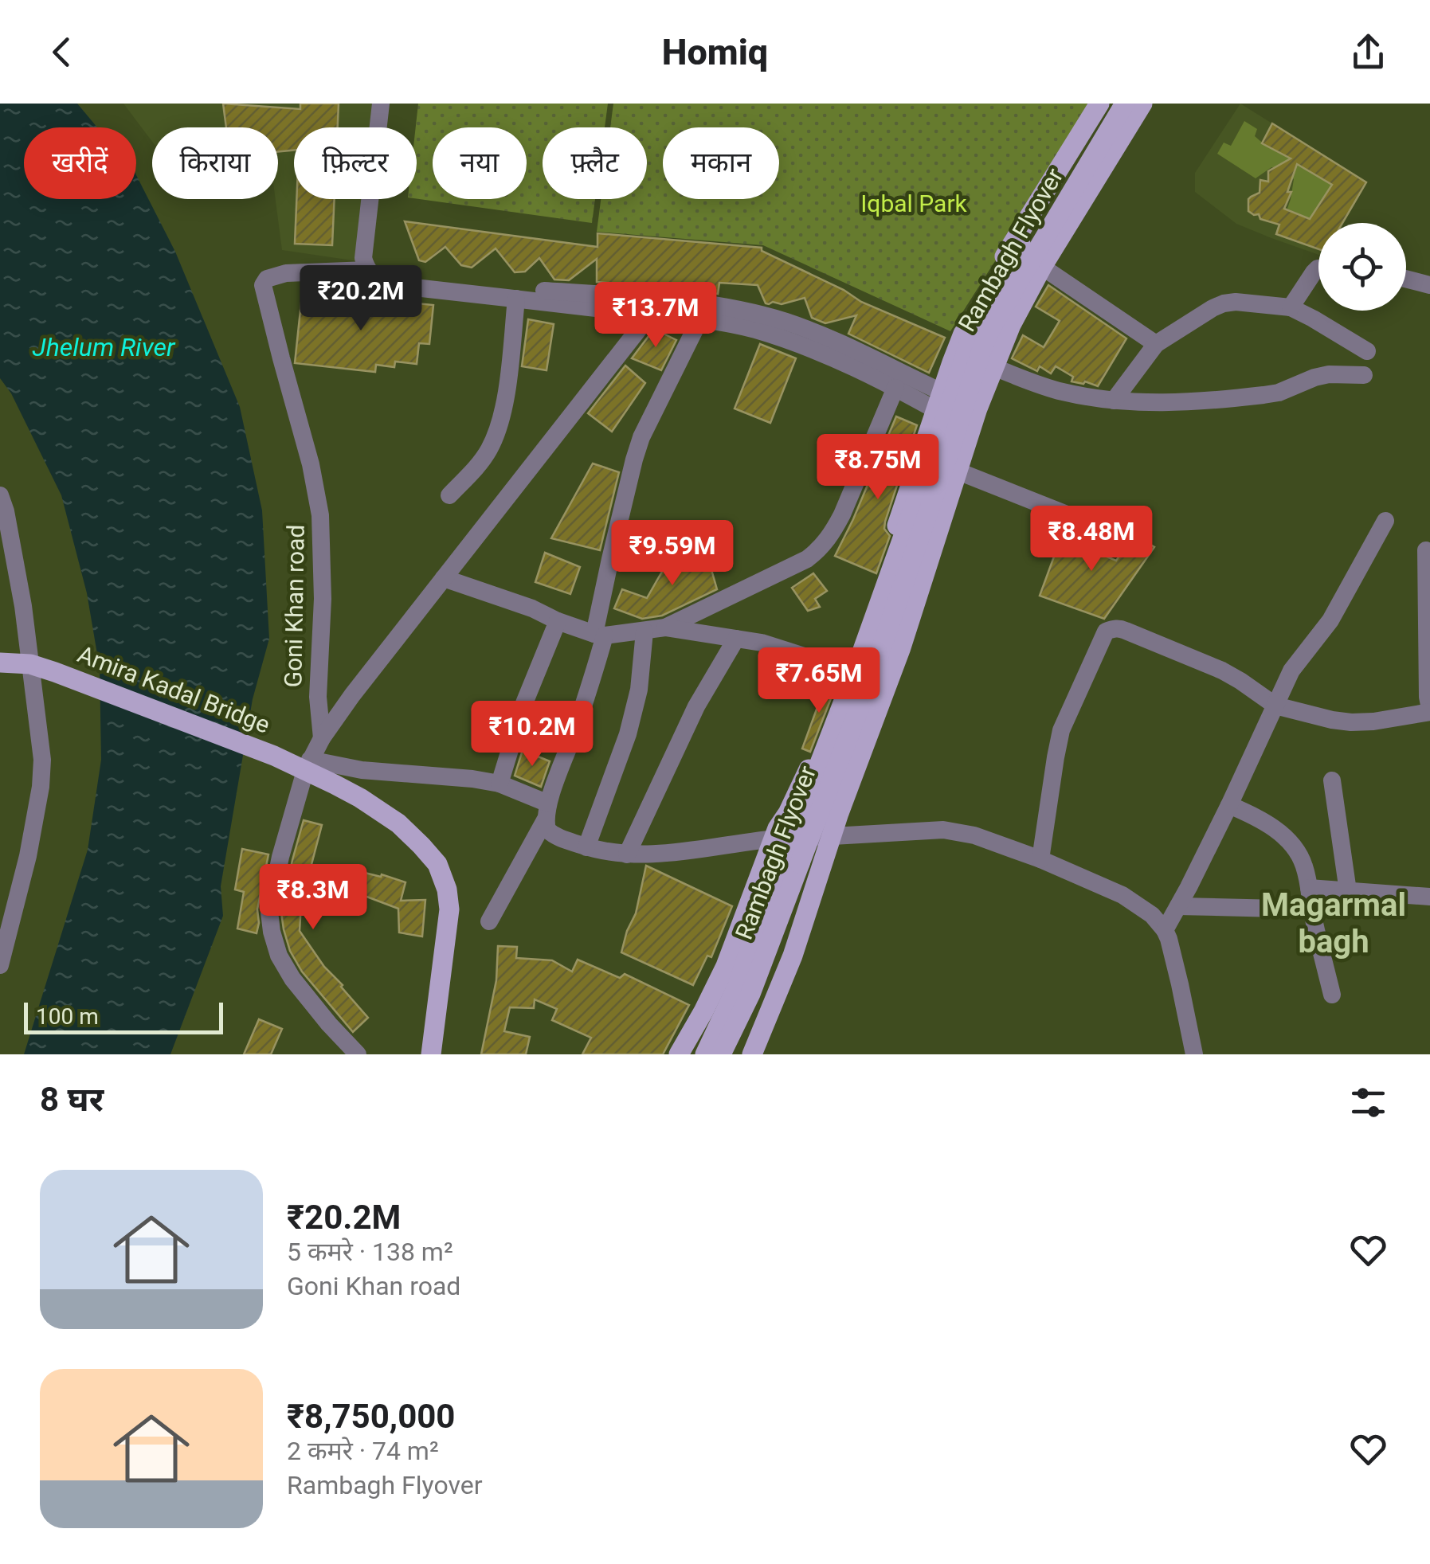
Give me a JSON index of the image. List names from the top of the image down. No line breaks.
{"streets":{"main road":["Rambagh Flyover","Amira Kadal Bridge"],"street":["Goni Khan road"]},"districts":["Magarmal bagh"],"water":["Jhelum River"],"parks":["Iqbal Park"],"scale_bar":"100 m","page":{"header":"Homiq","chip":["खरीदें","किराया","फ़िल्टर","नया","फ़्लैट","मकान"],"price":["₹20.2M","₹13.7M","₹8.75M","₹8.48M","₹9.59M","₹7.65M","₹10.2M","₹8.3M"],"scale":"100 m","heading":"8 घर","list":[{"name":"₹20.2M","note":"5 कमरे · 138 m² · Goni Khan road"},{"name":"₹8,750,000","note":"2 कमरे · 74 m² · Rambagh Flyover"}]}}
